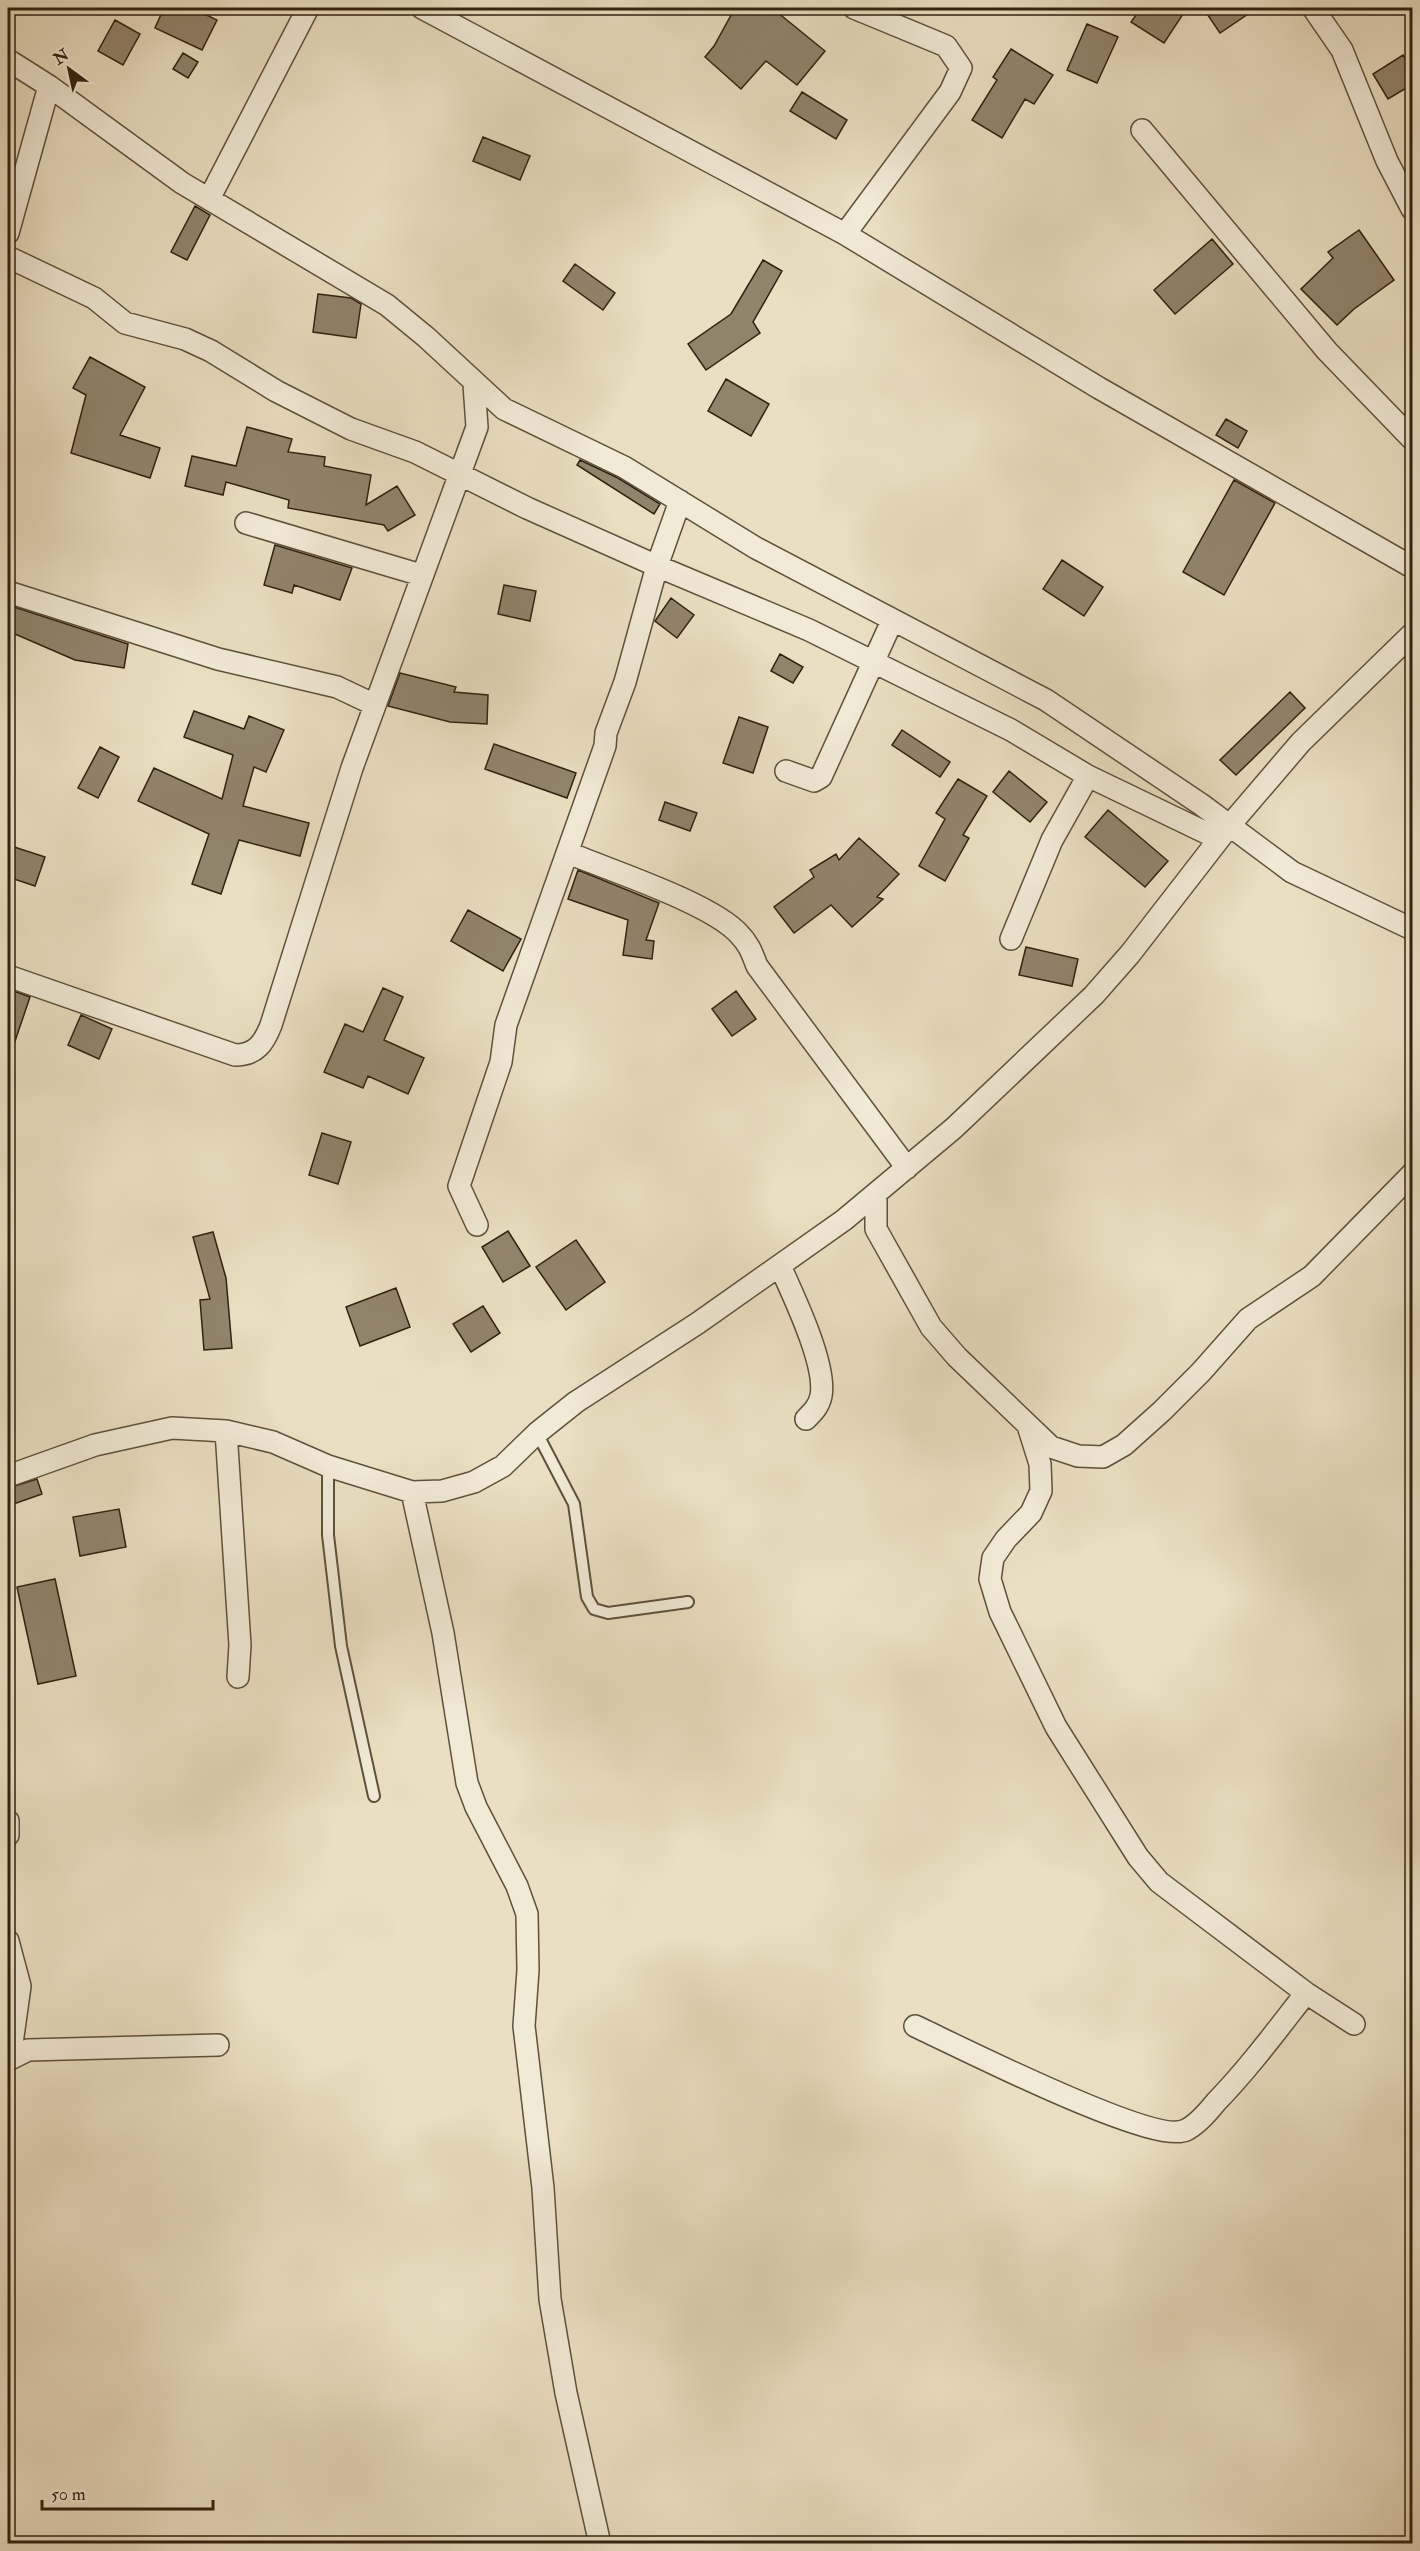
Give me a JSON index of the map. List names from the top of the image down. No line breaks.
{"scale_bar":"50 m","north":"top left"}
